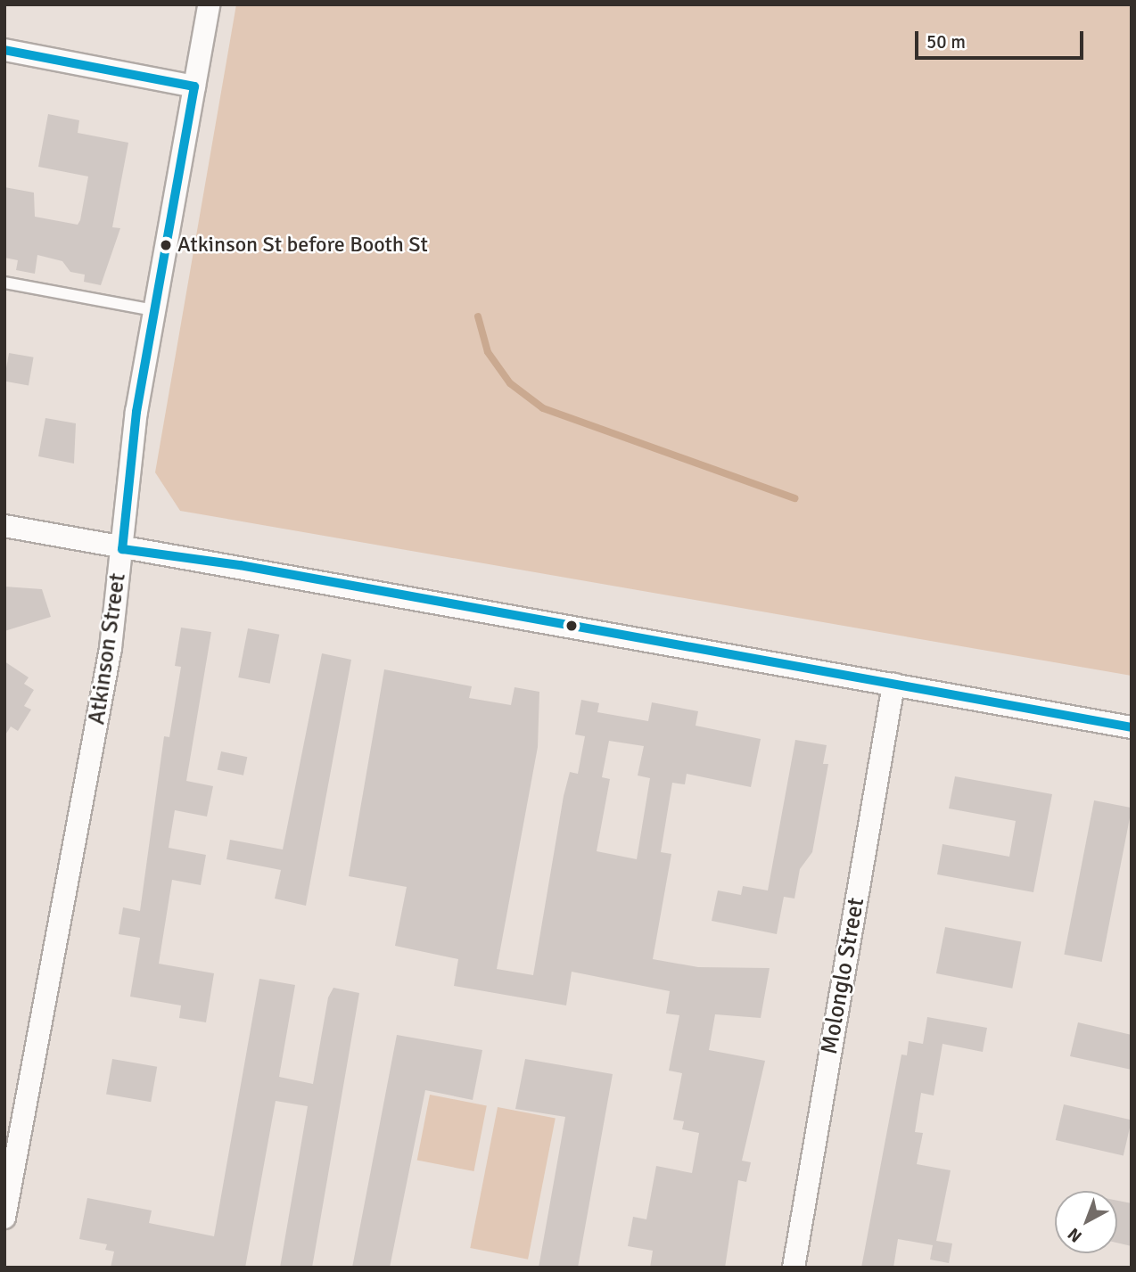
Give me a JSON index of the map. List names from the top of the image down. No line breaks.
{"streets":{"street":["Atkinson Street","Molonglo Street"]},"places":["Atkinson St before Booth St"],"scale_bar":"50 m","north":"bottom left"}
